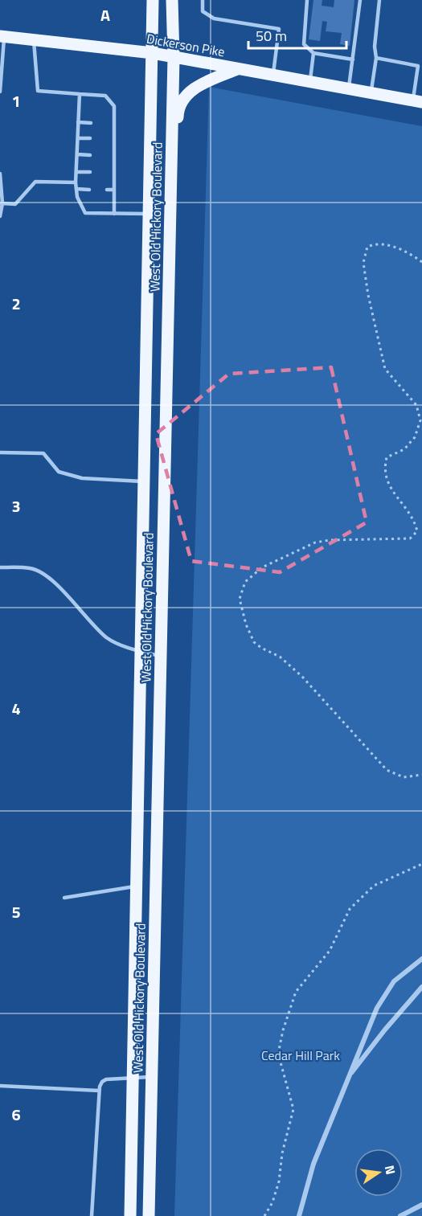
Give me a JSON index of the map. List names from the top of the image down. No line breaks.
{"streets":{"main road":["Dickerson Pike","West Old Hickory Boulevard"]},"crossings":[["Dickerson Pike","West Old Hickory Boulevard"]],"parks":["Cedar Hill Park"],"scale_bar":"50 m","north":"right","grid":{"columns":["A"],"rows":["1","2","3","4","5","6"]}}
